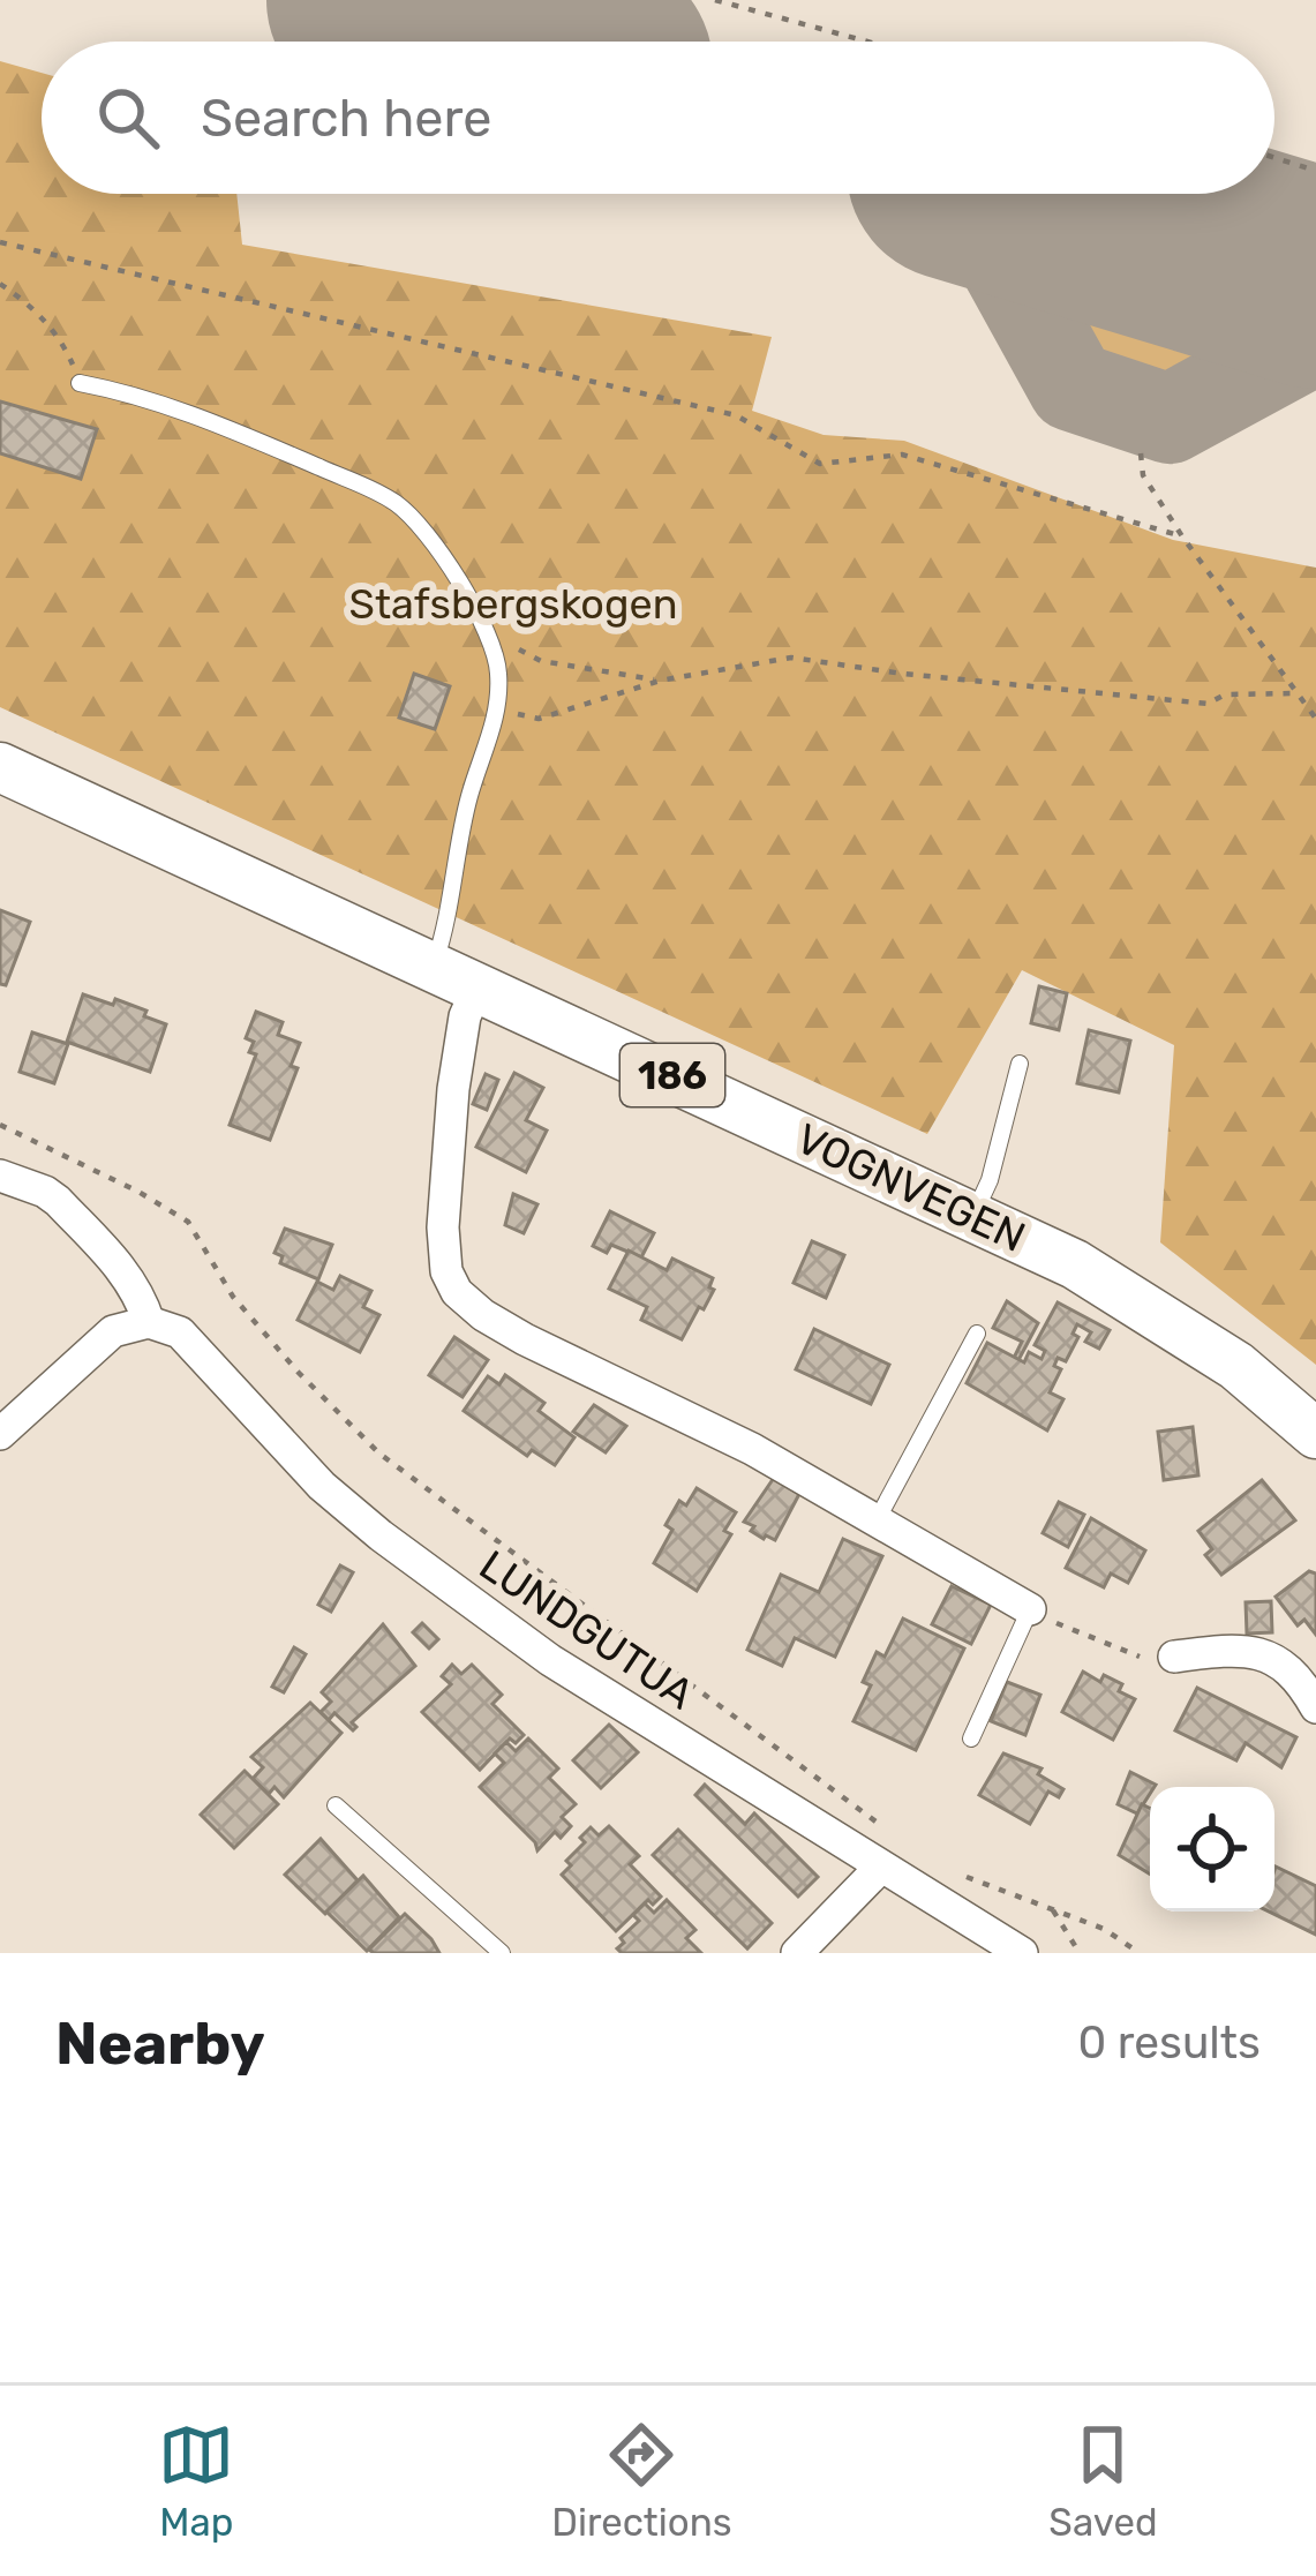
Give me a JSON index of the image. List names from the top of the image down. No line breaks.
{"streets":{"main road":["186","VOGNVEGEN"],"street":["LUNDGUTUA"]},"parks":["Stafsbergskogen"],"page":{"search":"Search here","heading":["Nearby","0 results"],"nav":["Map","Directions","Saved"]}}
